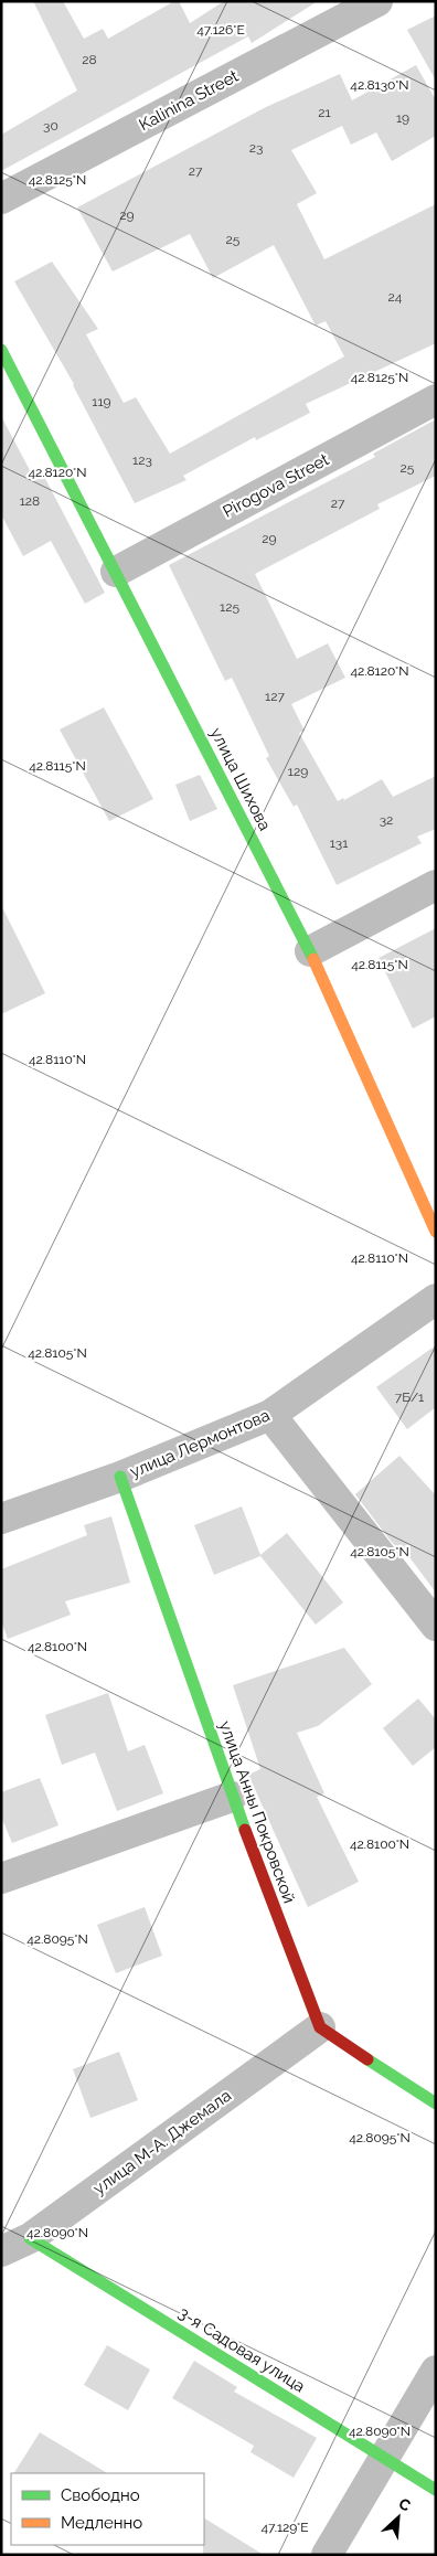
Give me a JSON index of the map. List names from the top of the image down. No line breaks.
{"streets":{"street":["Kalinina Street","Pirogova Street","улица Шихова","улица Лермонтова","улица Анны Покровской","улица М-А. Джемала","3-я Садовая улица"]},"crossings":[["Pirogova Street","улица Шихова"],["улица Лермонтова","улица Анны Покровской"],["улица Анны Покровской","улица М-А. Джемала"],["улица М-А. Джемала","3-я Садовая улица"]],"house_numbers":["28","21","19","30","23","27","29","25","24","119","123","25","128","27","29","125","127","129","32","131","7Б/1"],"legend":["Свободно","Медленно"],"north":"top right","coordinates":["47.126°E","42.8130°N","42.8125°N","42.8120°N","42.8115°N","42.8110°N","42.8105°N","42.8100°N","42.8095°N","42.8090°N","47.129°E"]}
